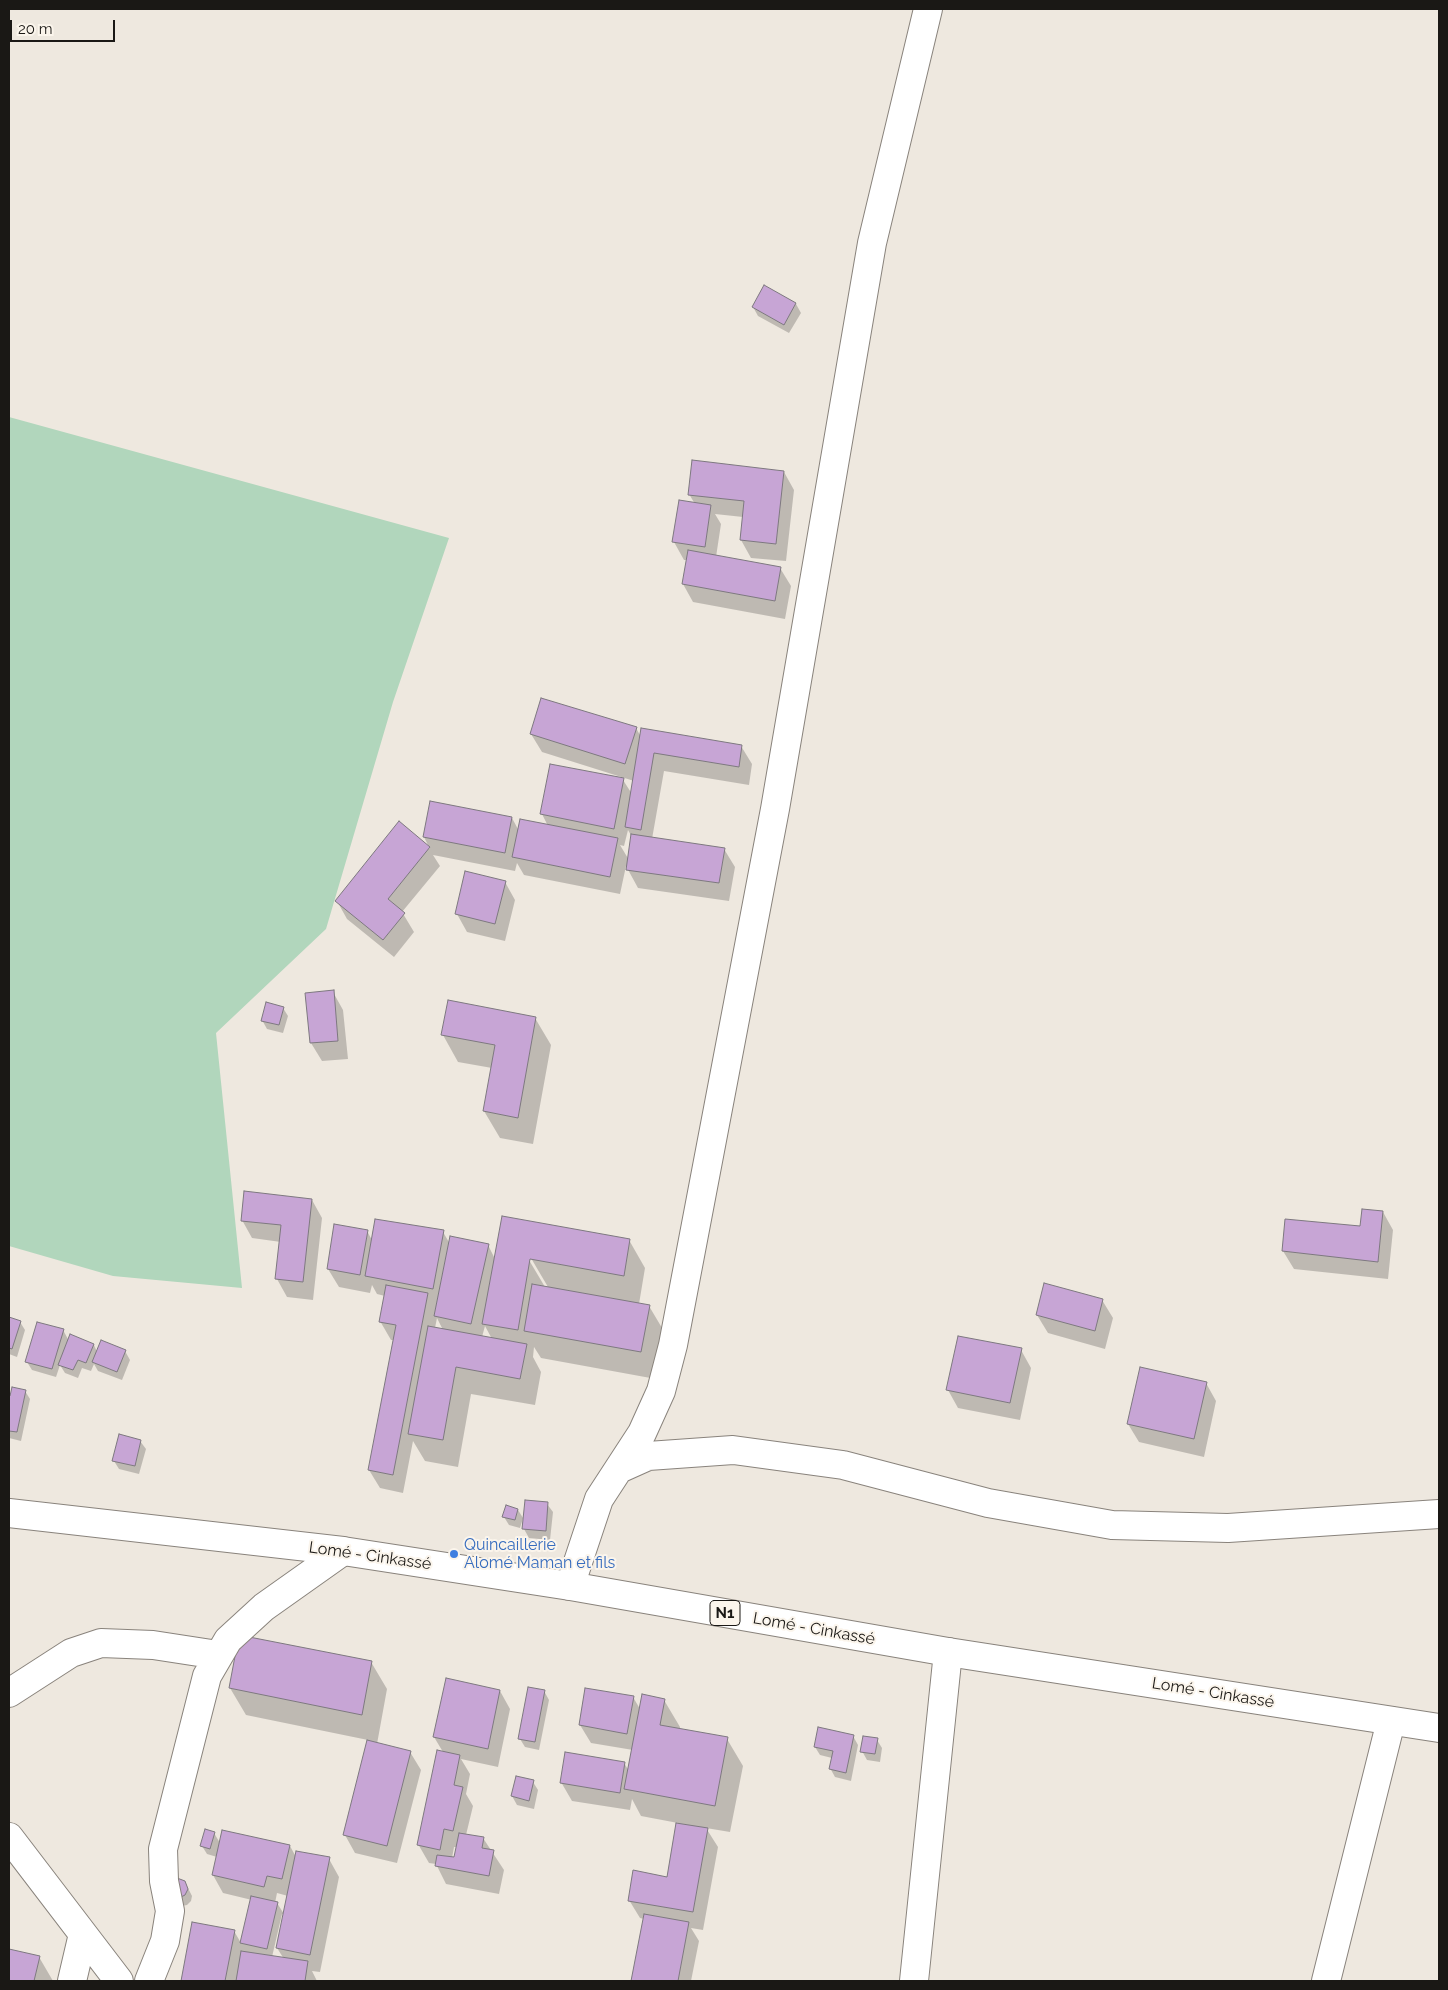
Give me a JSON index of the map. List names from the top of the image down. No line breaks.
{"streets":{"main road":["Lomé - Cinkassé","N1"]},"places":["Quincaillerie Alomé Maman et fils"],"scale_bar":"20 m"}
